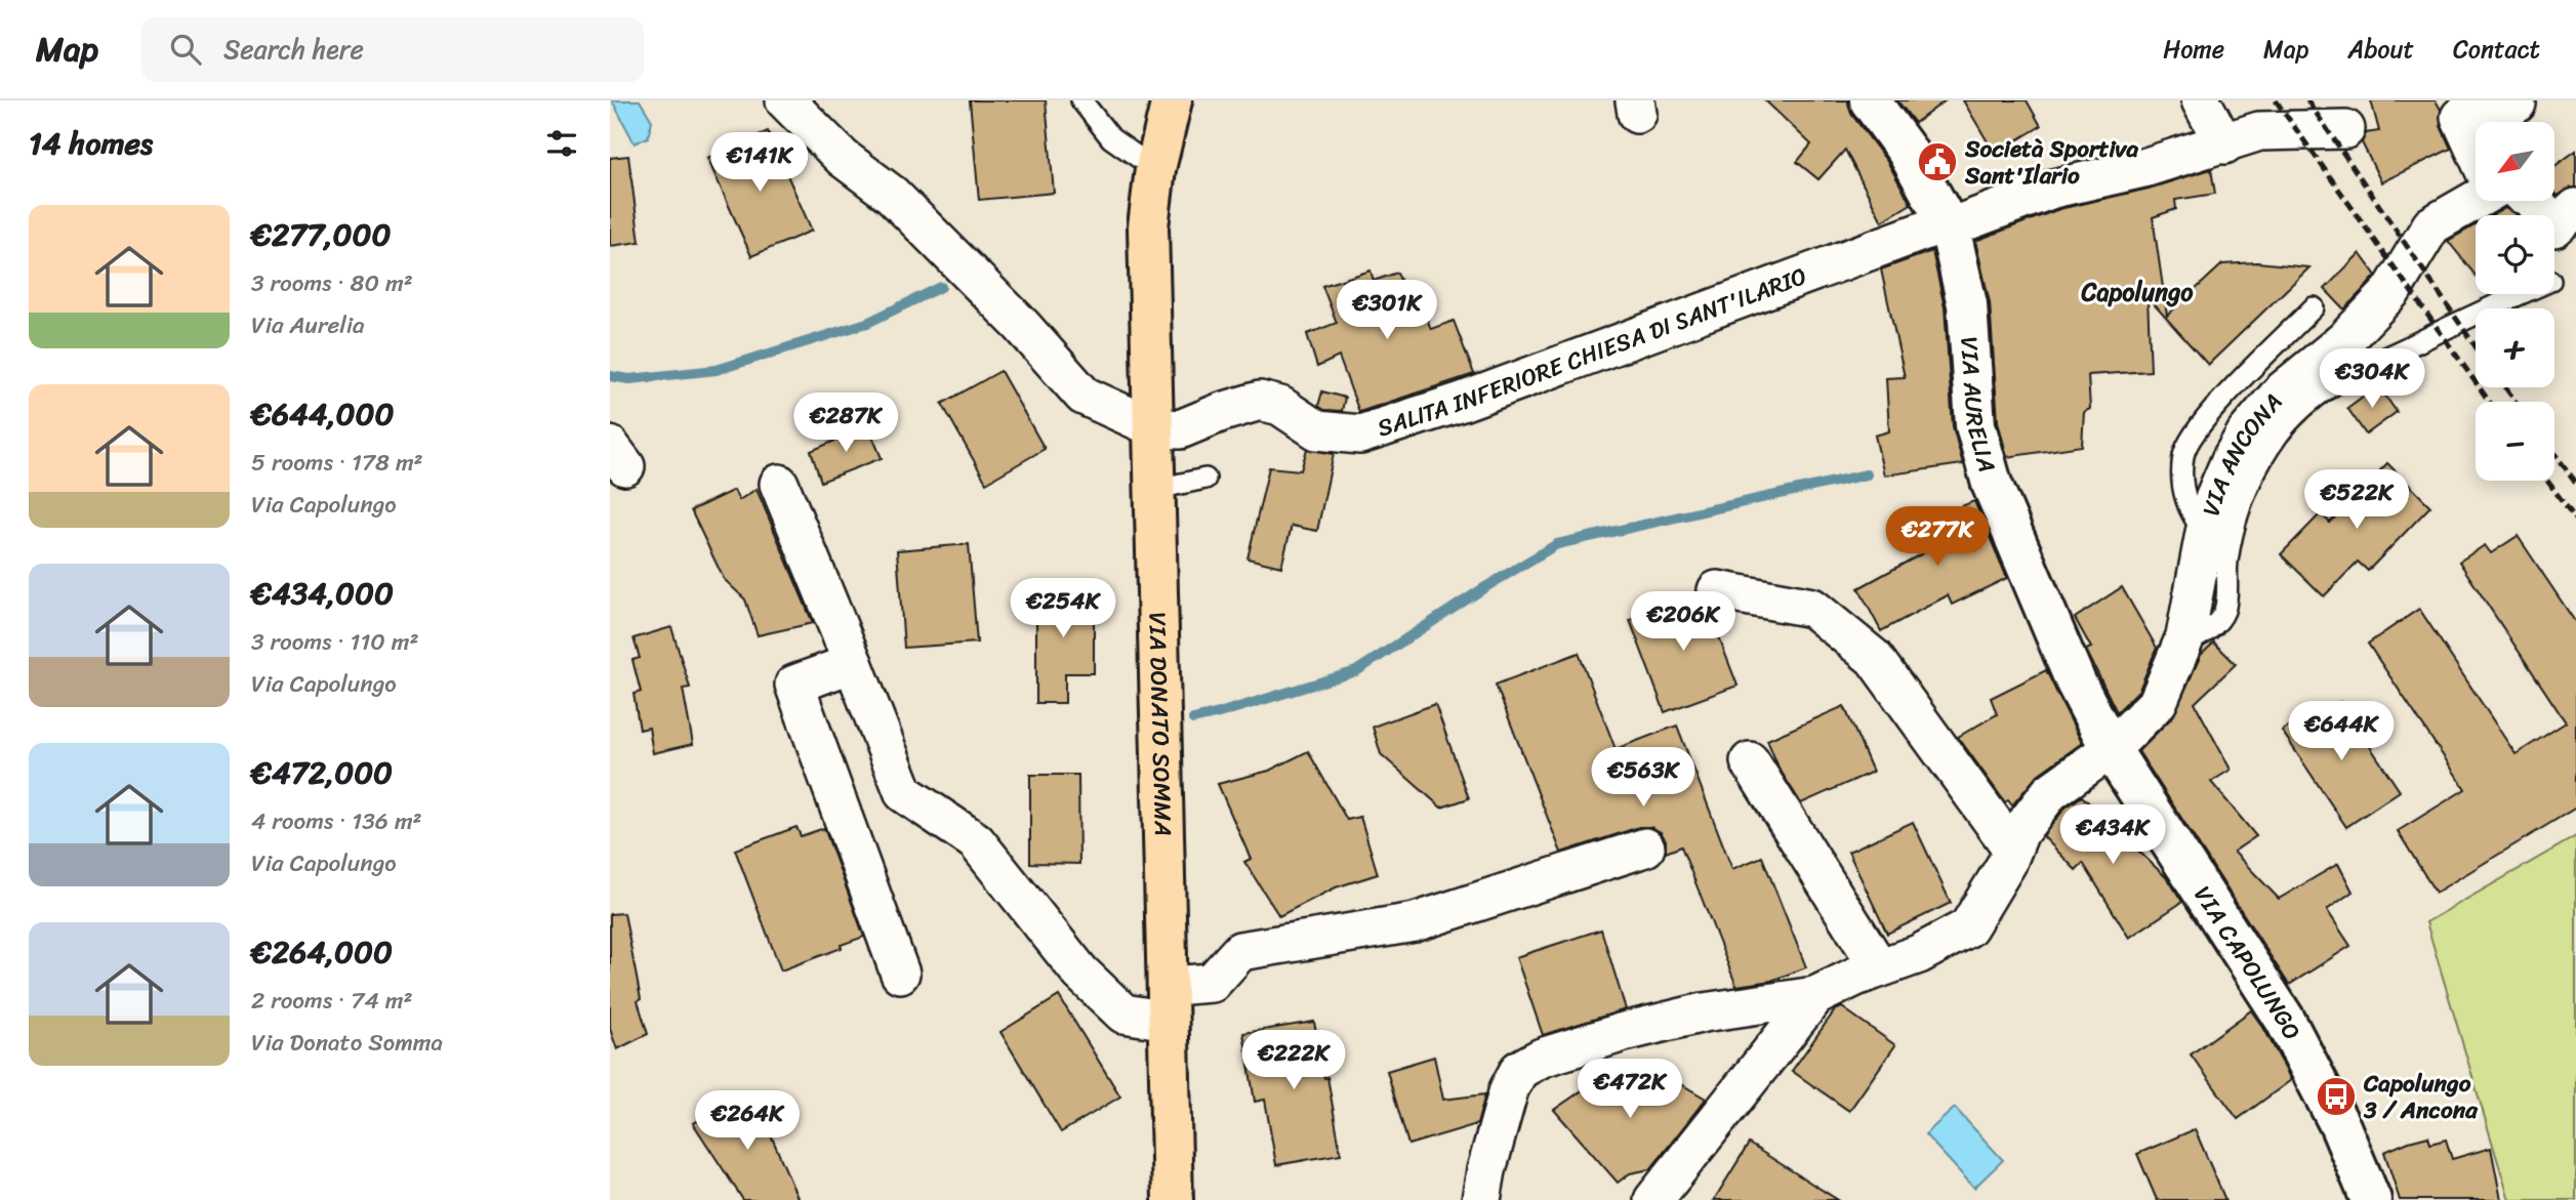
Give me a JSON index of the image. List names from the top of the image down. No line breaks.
{"streets":{"main road":["VIA DONATO SOMMA"],"street":["SALITA INFERIORE CHIESA DI SANT'ILARIO","VIA AURELIA","VIA ANCONA","VIA CAPOLUNGO"]},"crossings":[["SALITA INFERIORE CHIESA DI SANT'ILARIO","VIA AURELIA"],["SALITA INFERIORE CHIESA DI SANT'ILARIO","VIA DONATO SOMMA"],["VIA AURELIA","VIA ANCONA"],["VIA AURELIA","VIA CAPOLUNGO"],["VIA ANCONA","VIA CAPOLUNGO"]],"districts":["Capolungo"],"places":{"public building":["Società Sportiva Sant'Ilario"],"bus stop":["Capolungo 3 / Ancona"]},"north":"bottom left","page":{"header":"Map","search":"Search here","nav":["Home","Map","About","Contact"],"heading":"14 homes","map_buttons":["+","−"],"price":["€141K","€301K","€304K","€287K","€522K","€277K","€254K","€206K","€644K","€563K","€434K","€222K","€472K","€264K"],"list":[{"name":"€277,000","note":"3 rooms · 80 m² · Via Aurelia"},{"name":"€644,000","note":"5 rooms · 178 m² · Via Capolungo"},{"name":"€434,000","note":"3 rooms · 110 m² · Via Capolungo"},{"name":"€472,000","note":"4 rooms · 136 m² · Via Capolungo"},{"name":"€264,000","note":"2 rooms · 74 m² · Via Donato Somma"}]}}
